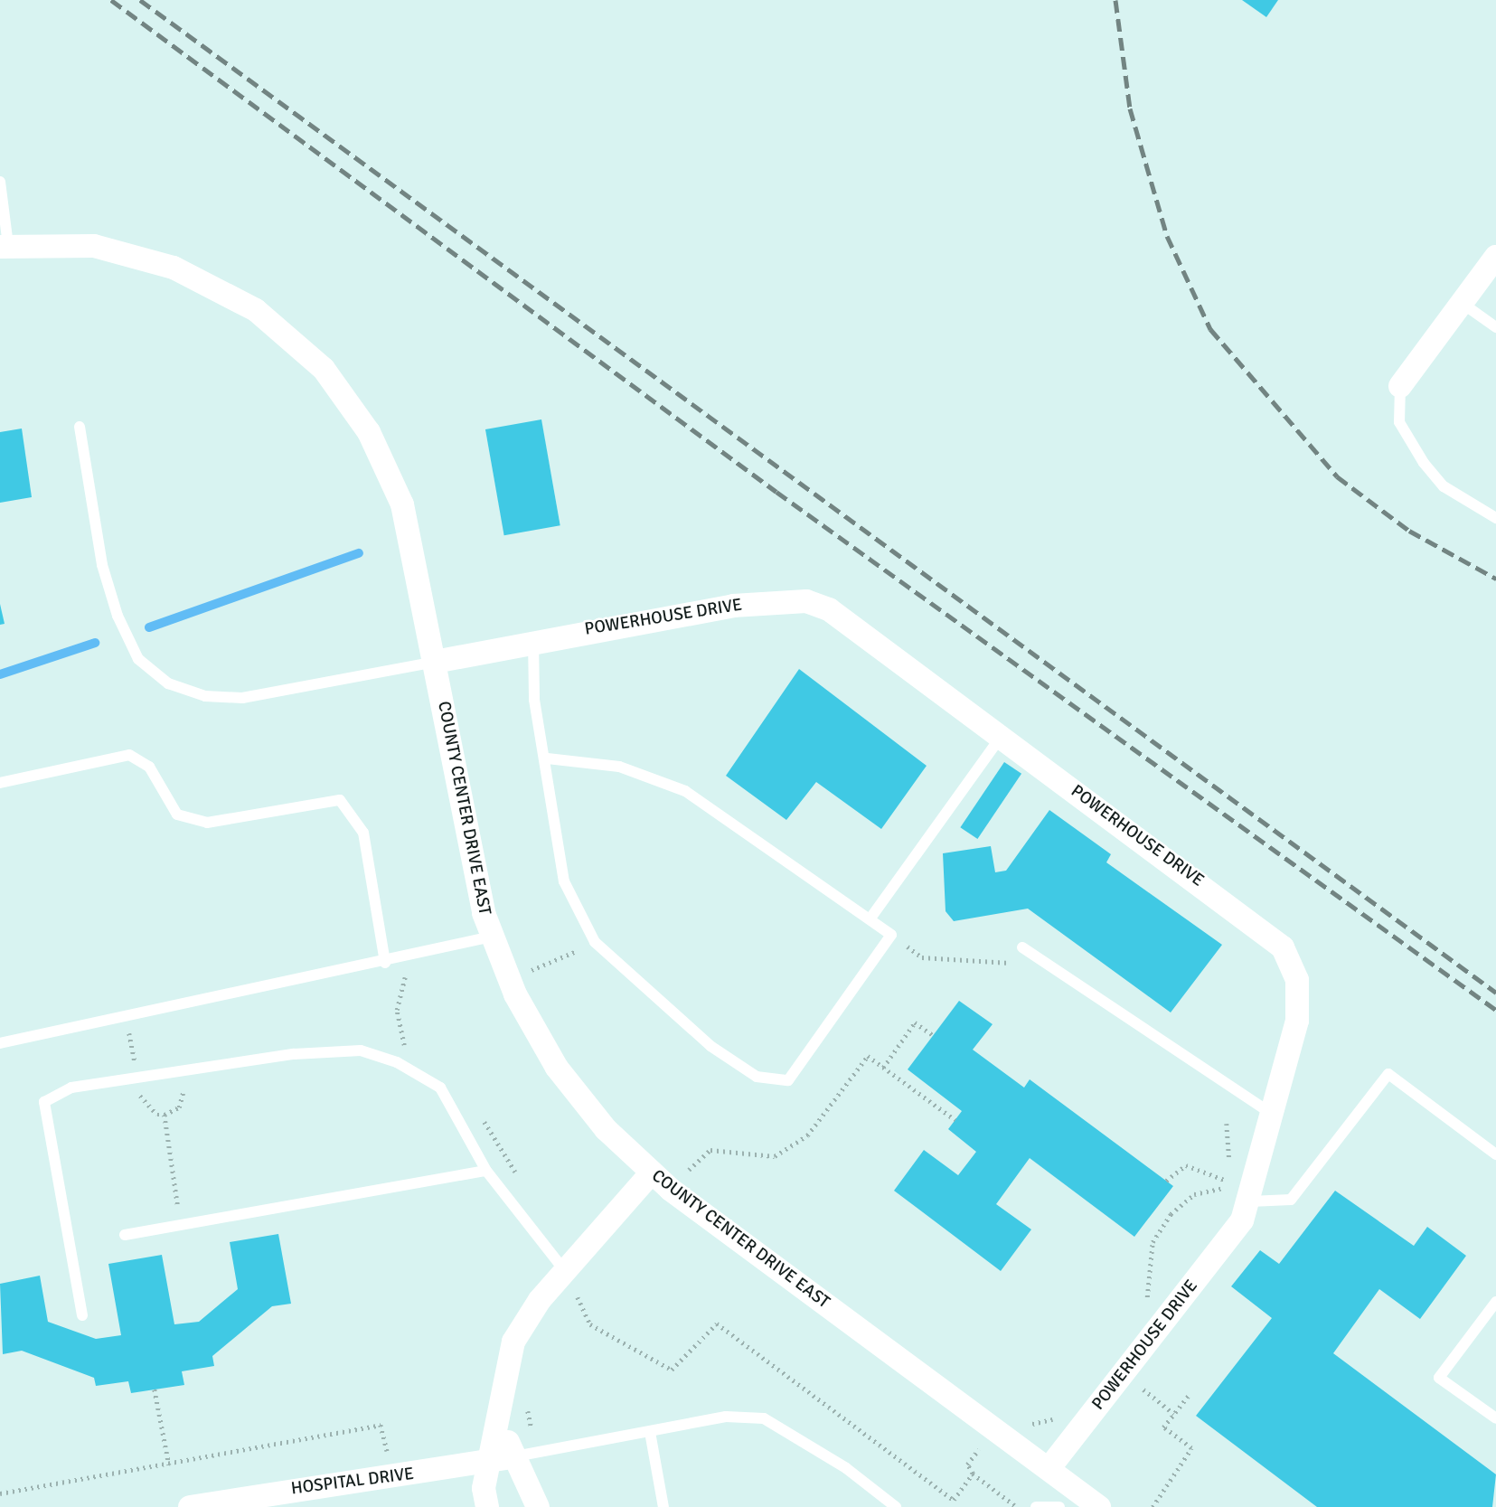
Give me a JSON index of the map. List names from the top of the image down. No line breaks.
{"streets":{"street":["POWERHOUSE DRIVE","COUNTY CENTER DRIVE EAST","HOSPITAL DRIVE"]},"crossings":[["POWERHOUSE DRIVE","COUNTY CENTER DRIVE EAST"]]}
